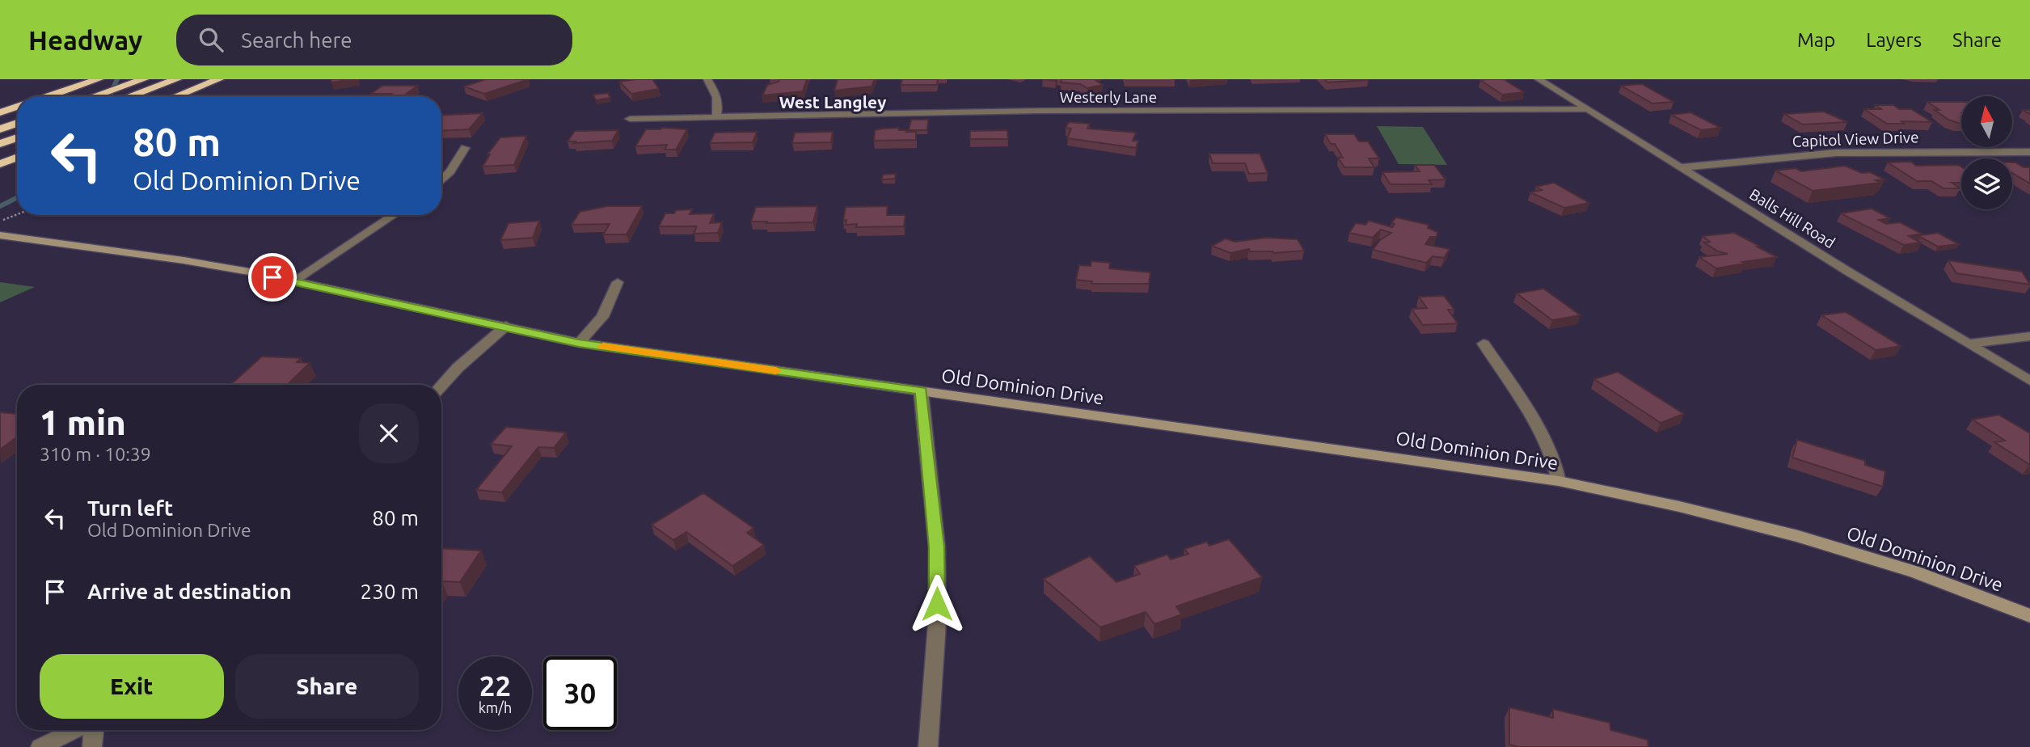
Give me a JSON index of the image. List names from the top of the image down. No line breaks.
{"streets":{"main road":["Old Dominion Drive"],"street":["Westerly Lane","Capitol View Drive","Balls Hill Road"]},"crossings":[["Westerly Lane","Balls Hill Road"],["Capitol View Drive","Balls Hill Road"]],"districts":["West Langley"],"north":"top","page":{"header":"Headway","search":"Search here","nav":["Map","Layers","Share"],"turn":["80 m","Old Dominion Drive"],"heading":["1 min","310 m · 10:39"],"list":[{"name":"Turn left","note":"Old Dominion Drive","value":"80 m"},{"name":"Arrive at destination","value":"230 m"}],"buttons":["Exit","Share"],"speed":"22 km/h","limit":"30"}}
